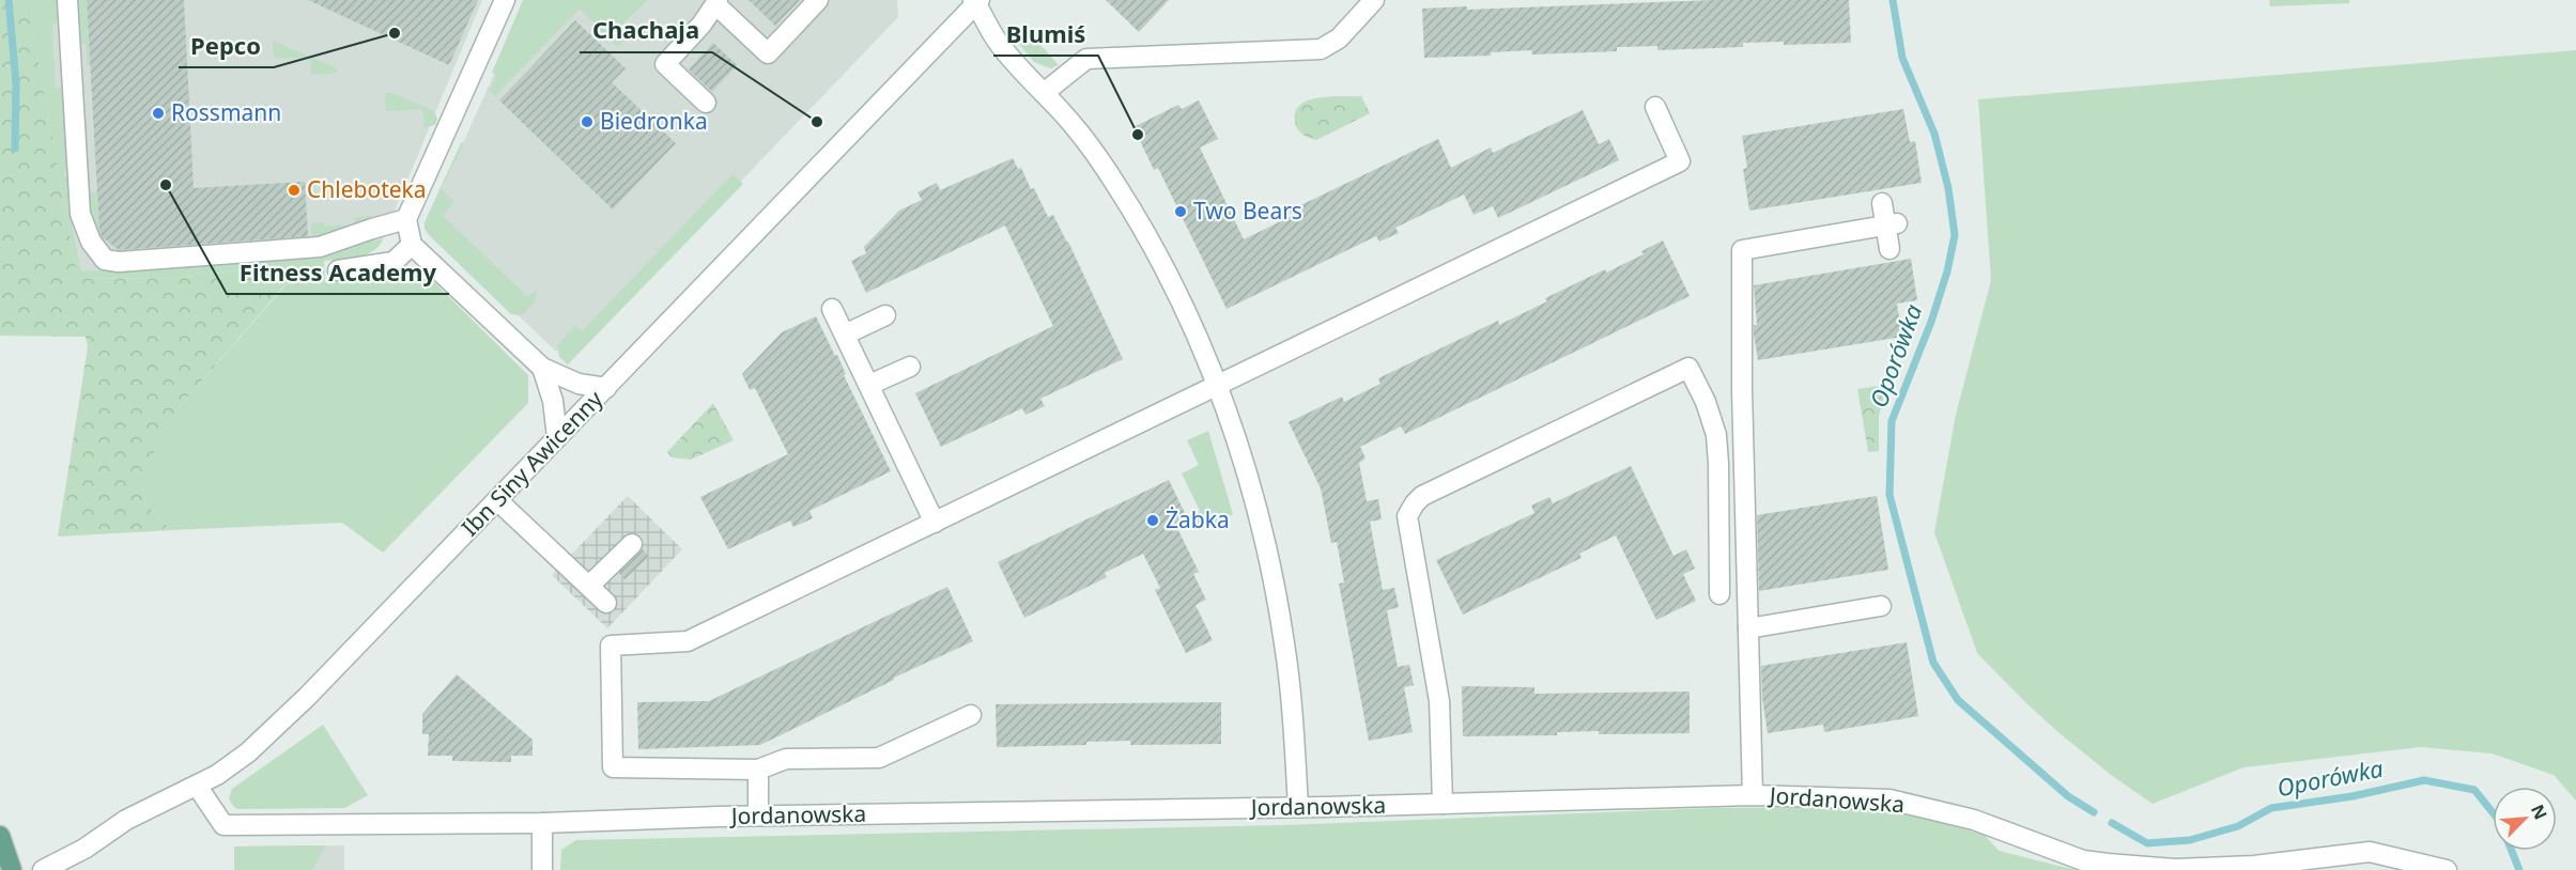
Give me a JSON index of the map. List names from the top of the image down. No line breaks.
{"streets":{"street":["Ibn Siny Awicenny","Jordanowska"]},"crossings":[["Ibn Siny Awicenny","Jordanowska"]],"water":["Oporówka"],"places":["Pepco","Rossmann","Biedronka","Chachaja","Blumiś","Fitness Academy","Chleboteka","Two Bears","Żabka"],"north":"top right"}
